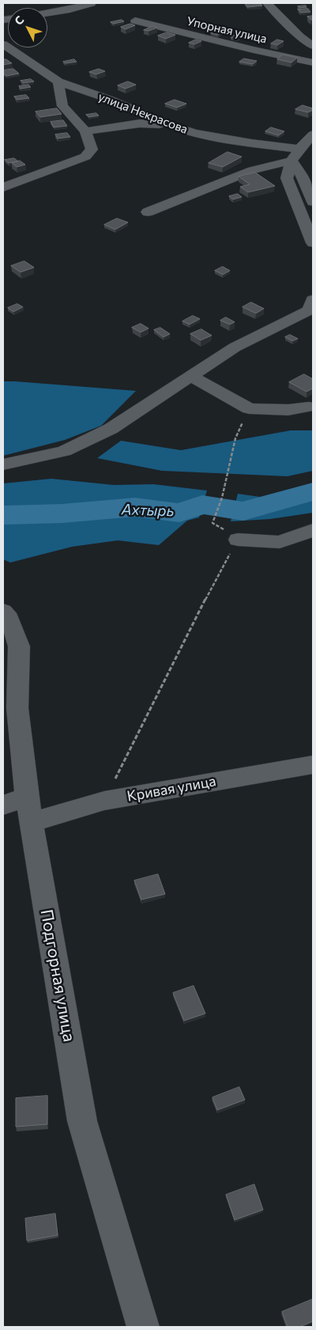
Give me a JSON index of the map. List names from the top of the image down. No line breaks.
{"streets":{"street":["Упорная улица","улица Некрасова","Кривая улица","Подгорная улица"]},"crossings":[["Кривая улица","Подгорная улица"]],"water":["Ахтырь"],"north":"top left"}
